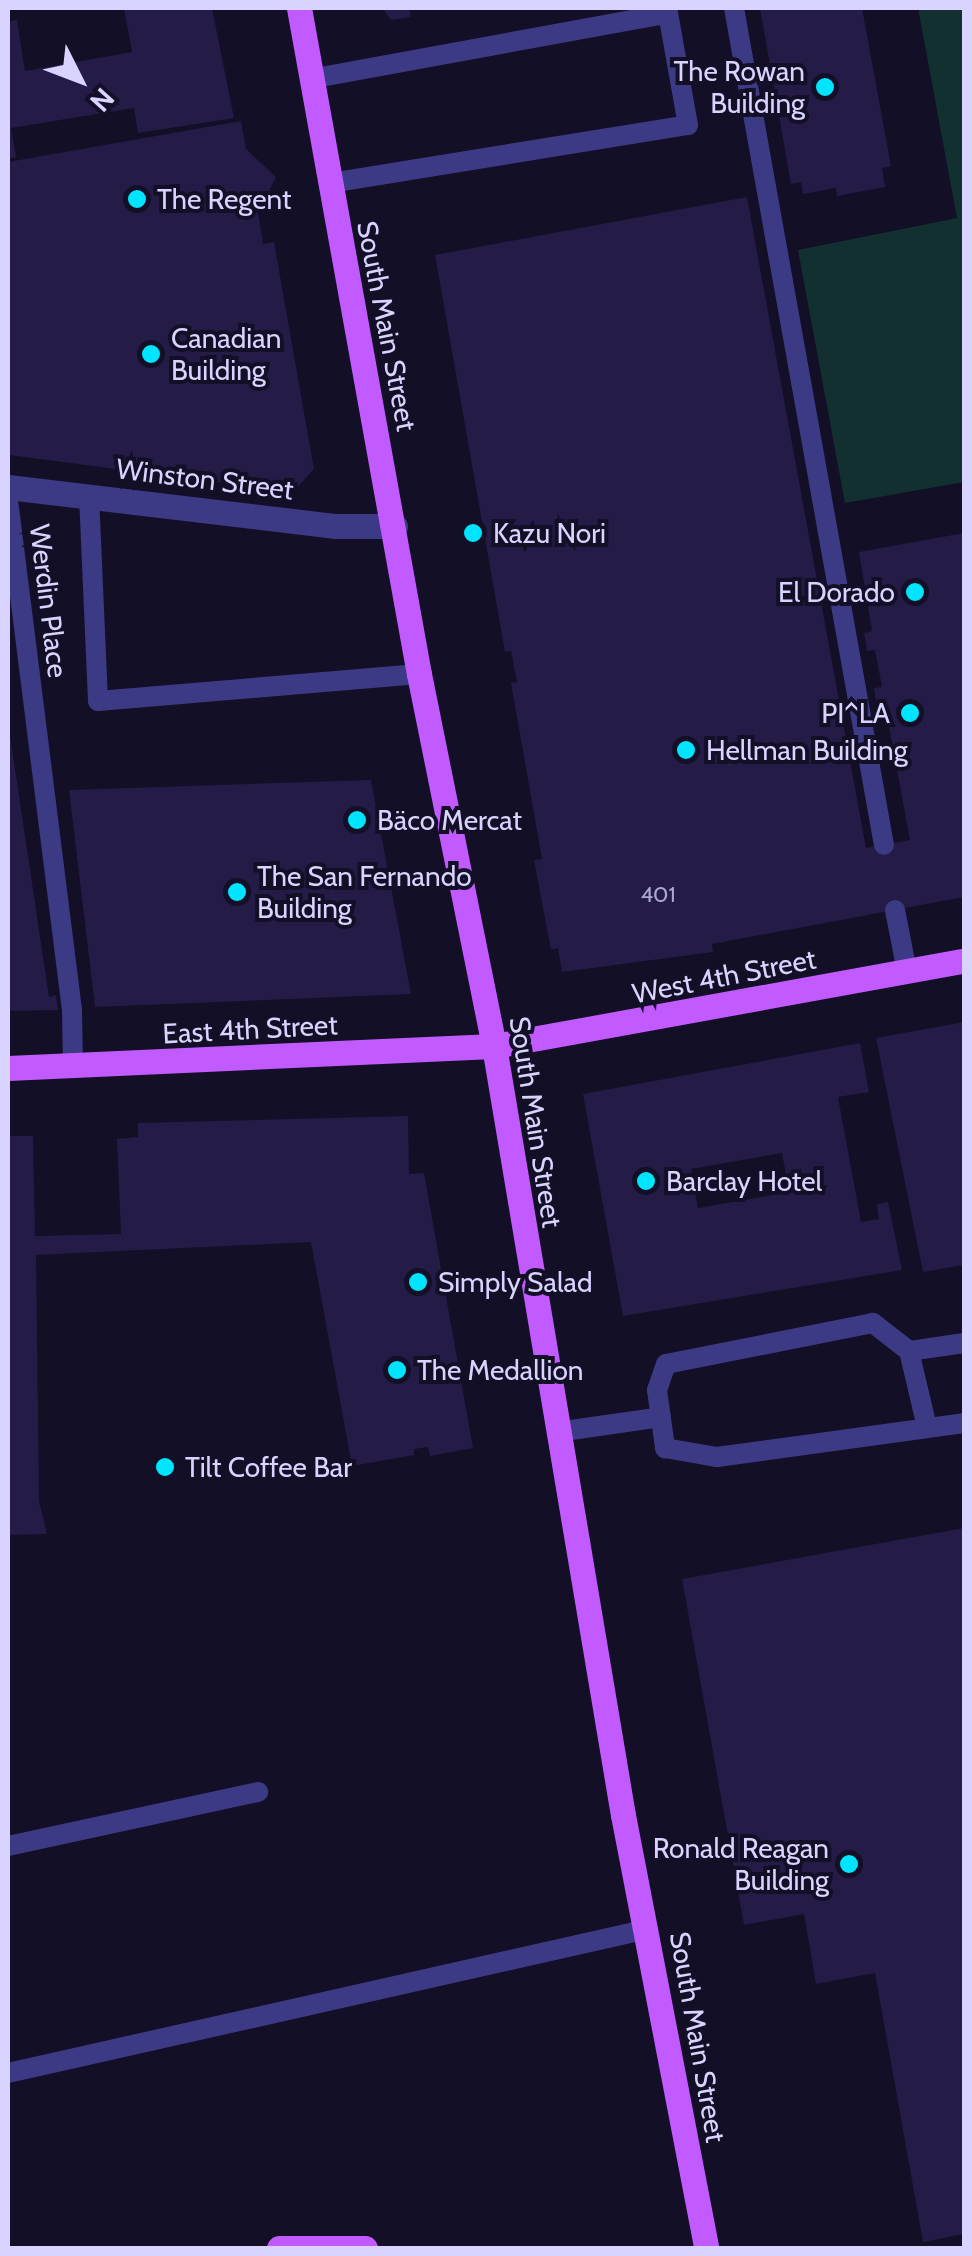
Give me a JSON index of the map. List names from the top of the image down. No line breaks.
{"streets":{"main road":["South Main Street","West 4th Street","East 4th Street"],"street":["Winston Street"],"lane":["Werdin Place"]},"crossings":[["South Main Street","Winston Street"],["South Main Street","West 4th Street"],["South Main Street","East 4th Street"],["Werdin Place","East 4th Street"],["West 4th Street","East 4th Street"]],"places":["The Rowan Building","The Regent","Canadian Building","Kazu Nori","El Dorado","PI^LA","Hellman Building","Bäco Mercat","The San Fernando Building","Barclay Hotel","Simply Salad","The Medallion","Tilt Coffee Bar","Ronald Reagan Building"],"house_numbers":["401"],"north":"bottom right"}
